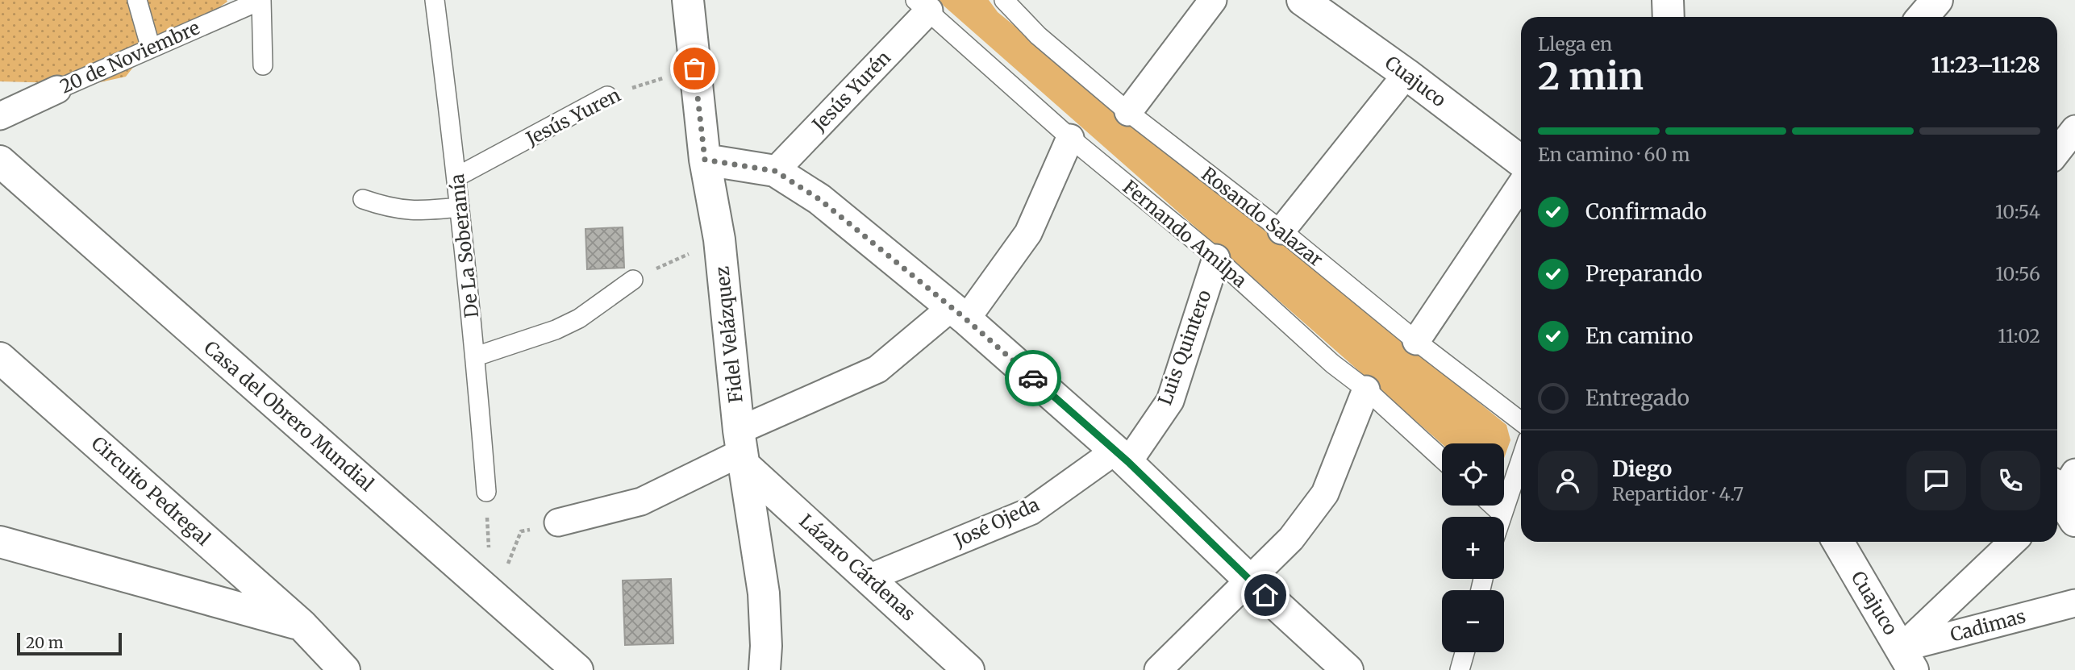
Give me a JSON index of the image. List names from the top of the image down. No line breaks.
{"streets":{"street":["20 de Noviembre","Cuajuco","Jesús Yurén","Fidel Velázquez","Luis Quintero","Casa del Obrero Mundial","Circuito Pedregal","José Ojeda","Lázaro Cárdenas","Cadimas"],"lane":["Jesús Yuren","Rosando Salazar","Fernando Amilpa","De La Soberanía"]},"crossings":[["Cuajuco","Cadimas"],["Jesús Yurén","Fernando Amilpa"],["Jesús Yuren","De La Soberanía"],["Jesús Yuren","Fidel Velázquez"],["Fernando Amilpa","Luis Quintero"],["Fidel Velázquez","Lázaro Cárdenas"],["Luis Quintero","José Ojeda"],["José Ojeda","Lázaro Cárdenas"]],"scale_bar":"20 m","page":{"heading":["2 min","Llega en","11:23–11:28"],"panel":["Diego","Repartidor · 4.7"],"bar":"En camino · 60 m","list":[["Confirmado","10:54"],["Preparando","10:56"],["En camino","11:02"],"Entregado"],"map_buttons":["+","−"],"scale":"20 m"}}
